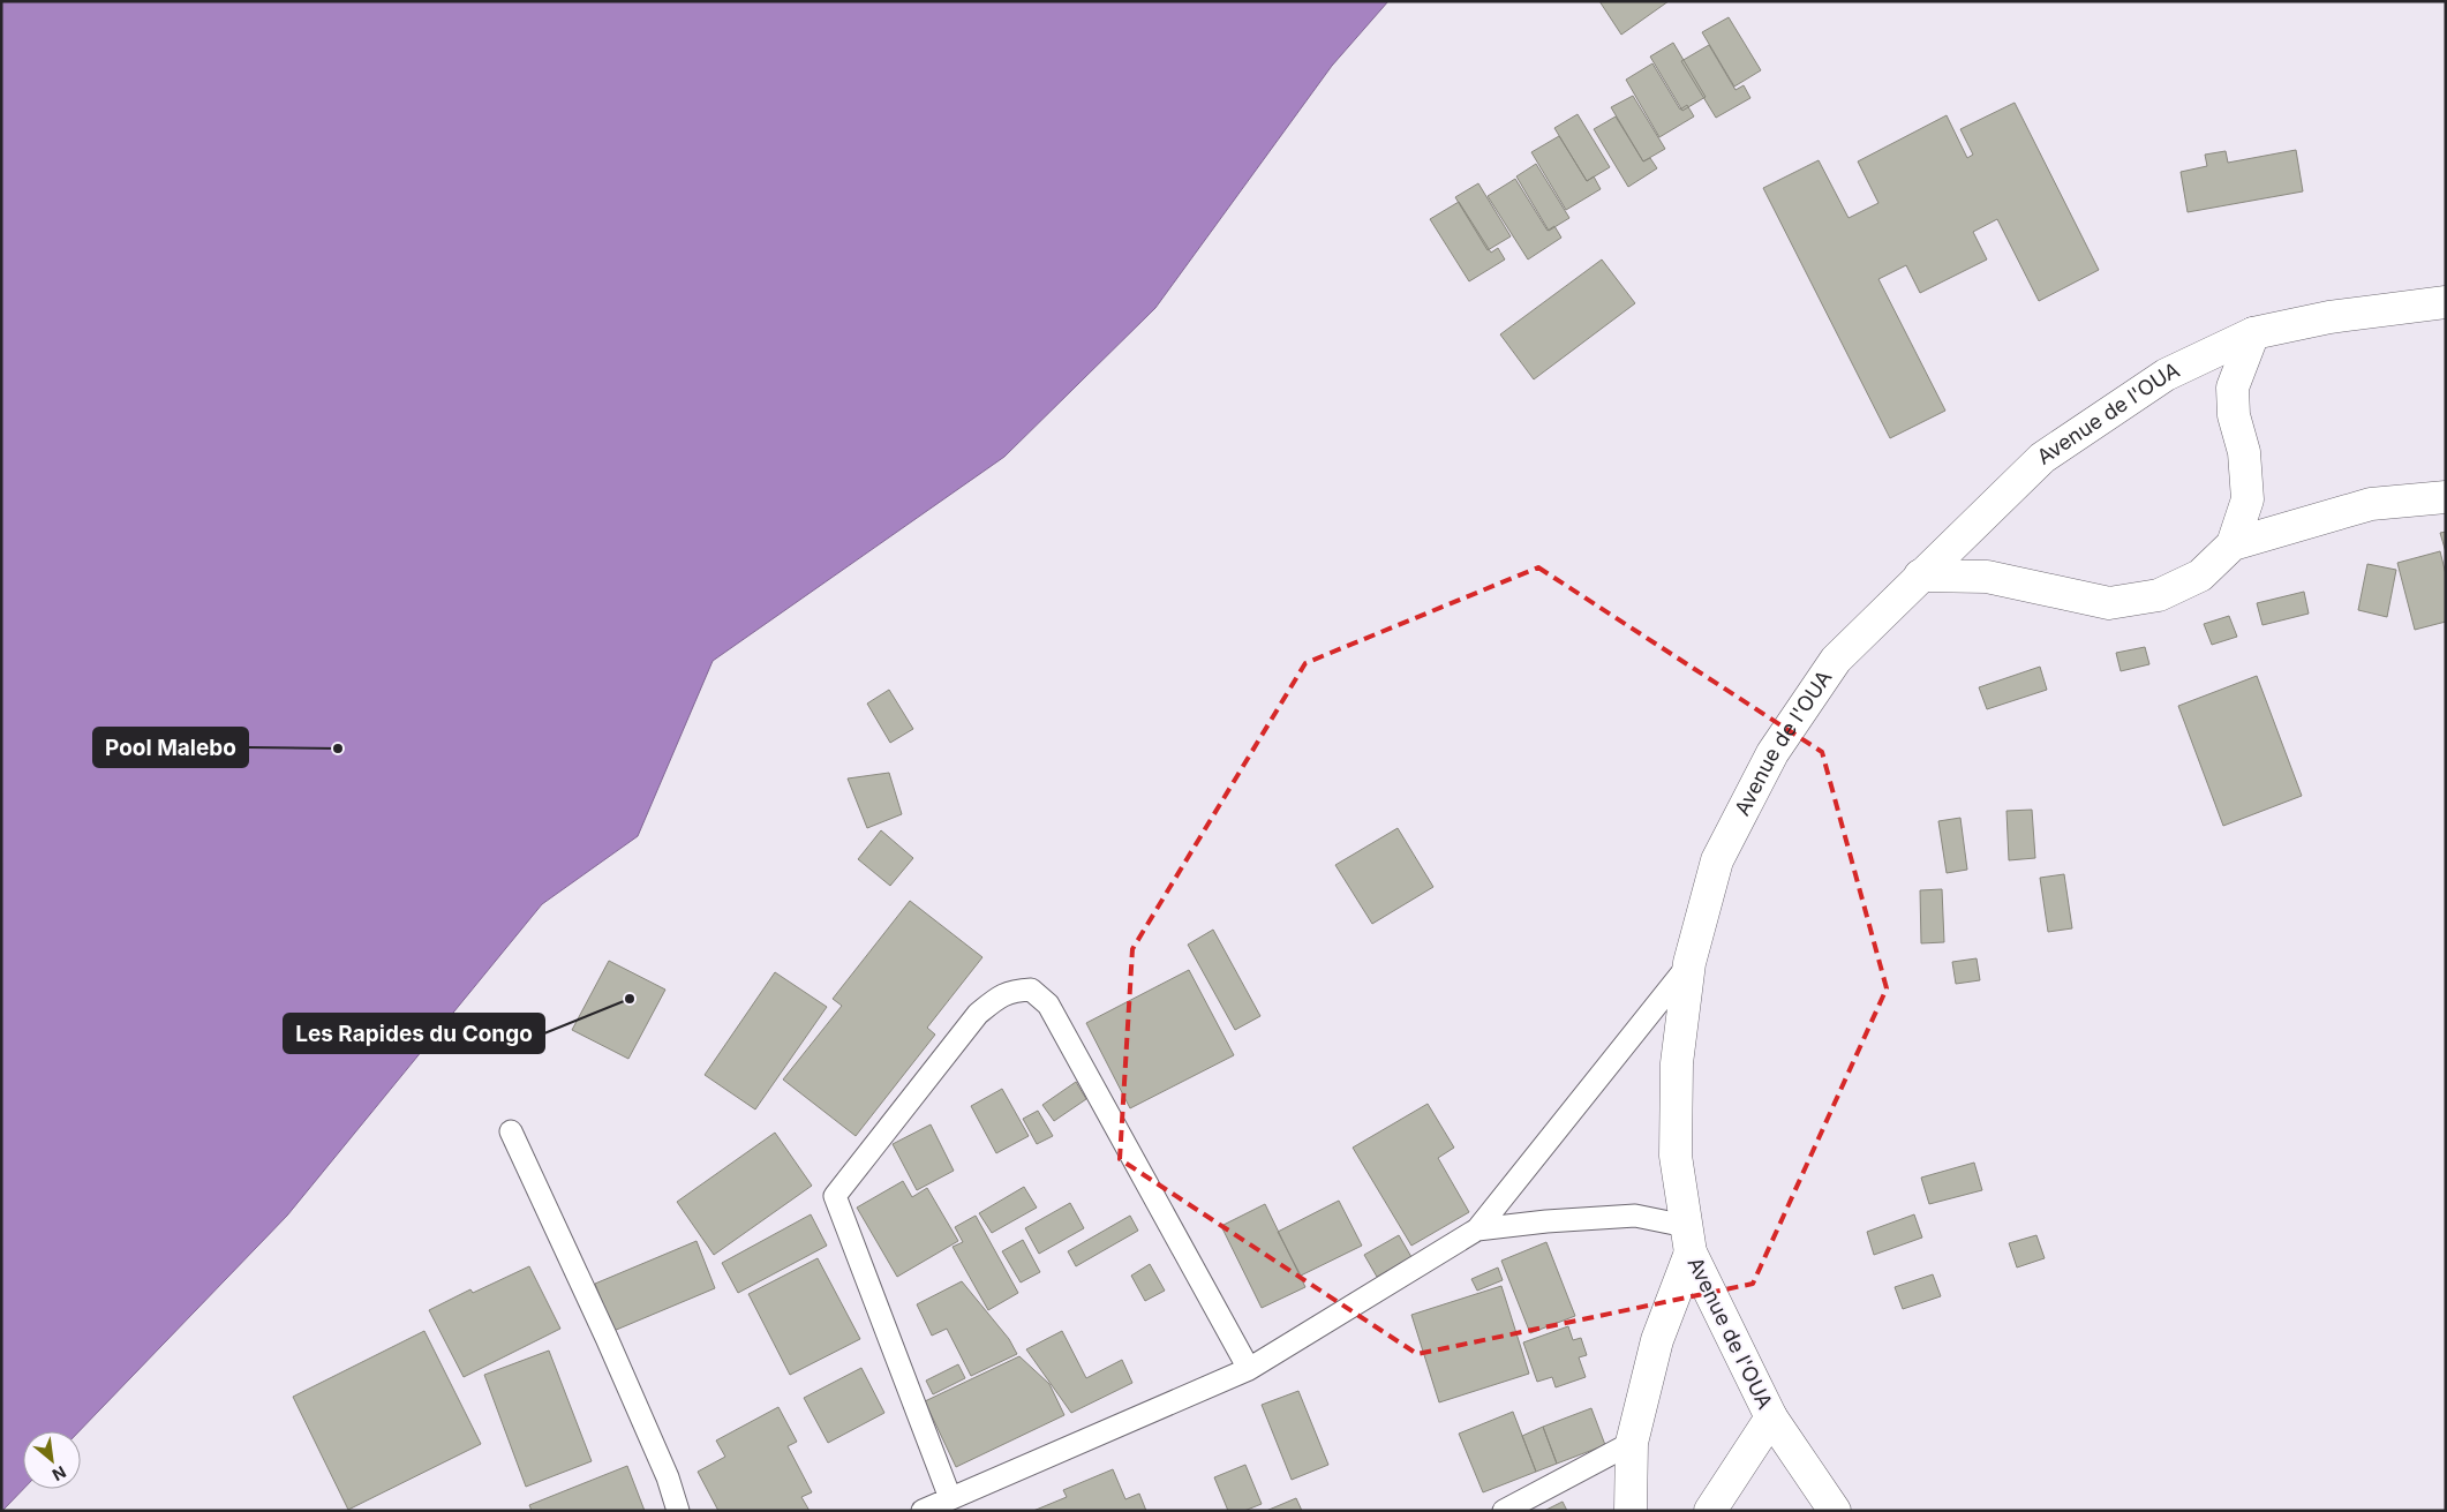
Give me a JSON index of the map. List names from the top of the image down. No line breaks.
{"streets":{"main road":["Avenue de l'OUA"]},"places":["Pool Malebo","Les Rapides du Congo"],"north":"bottom right"}
